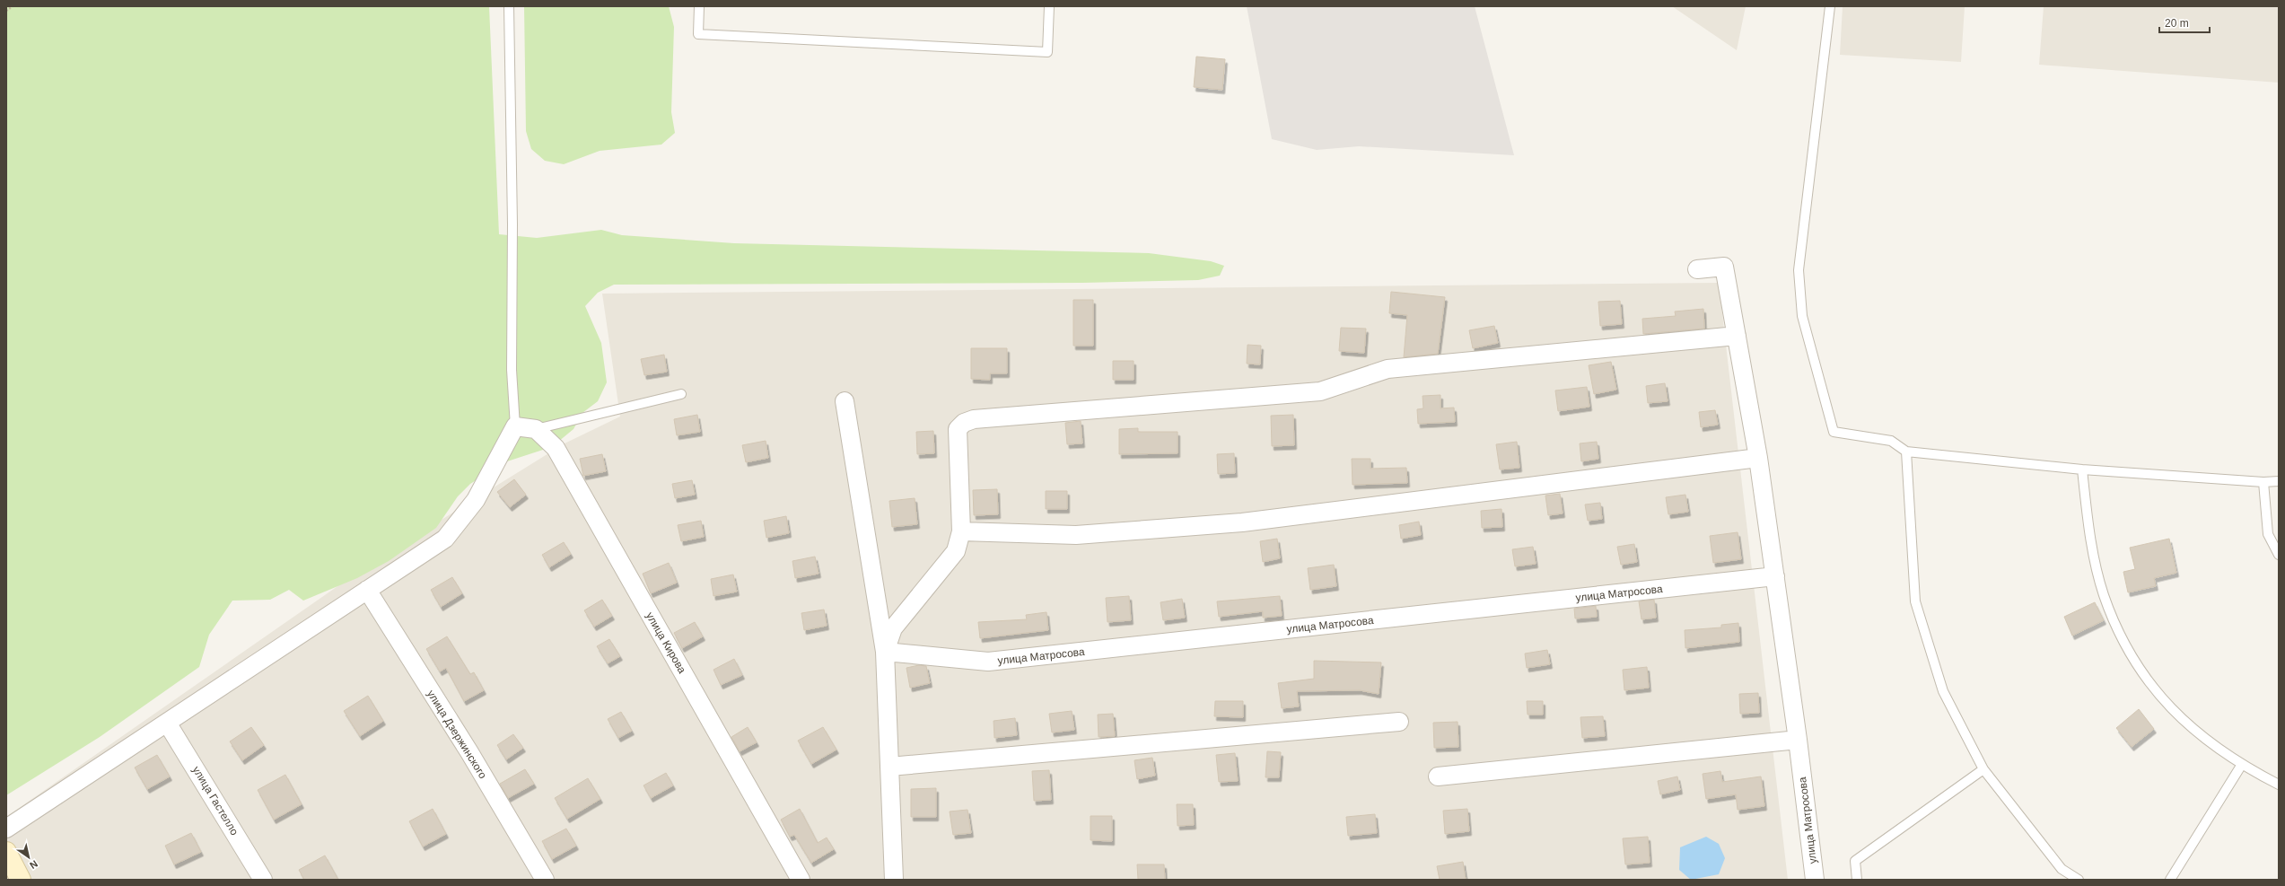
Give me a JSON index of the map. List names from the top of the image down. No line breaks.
{"streets":{"street":["улица Матросова","улица Кирова","улица Дзержинского","улица Гастелло"]},"scale_bar":"20 m","north":"bottom right"}
